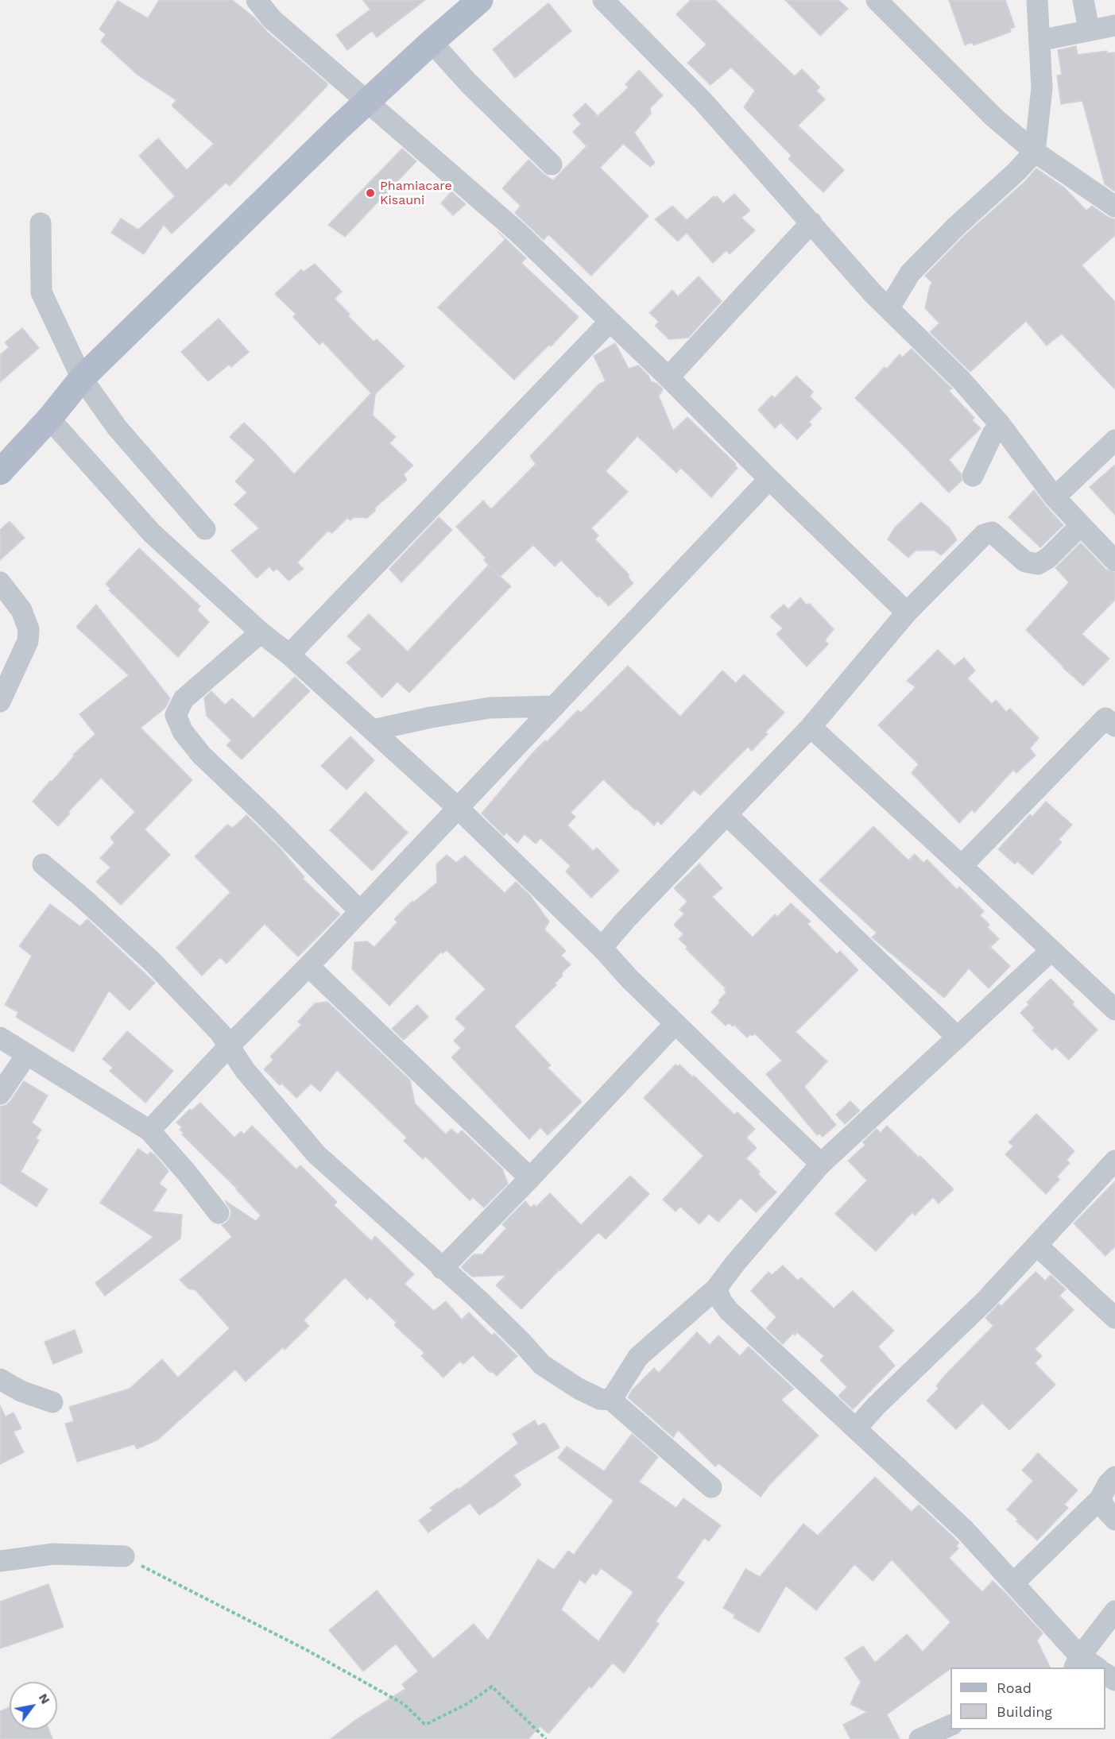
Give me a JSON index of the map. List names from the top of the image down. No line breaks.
{"places":["Phamiacare Kisauni"],"legend":["Road","Building"],"north":"top right"}
